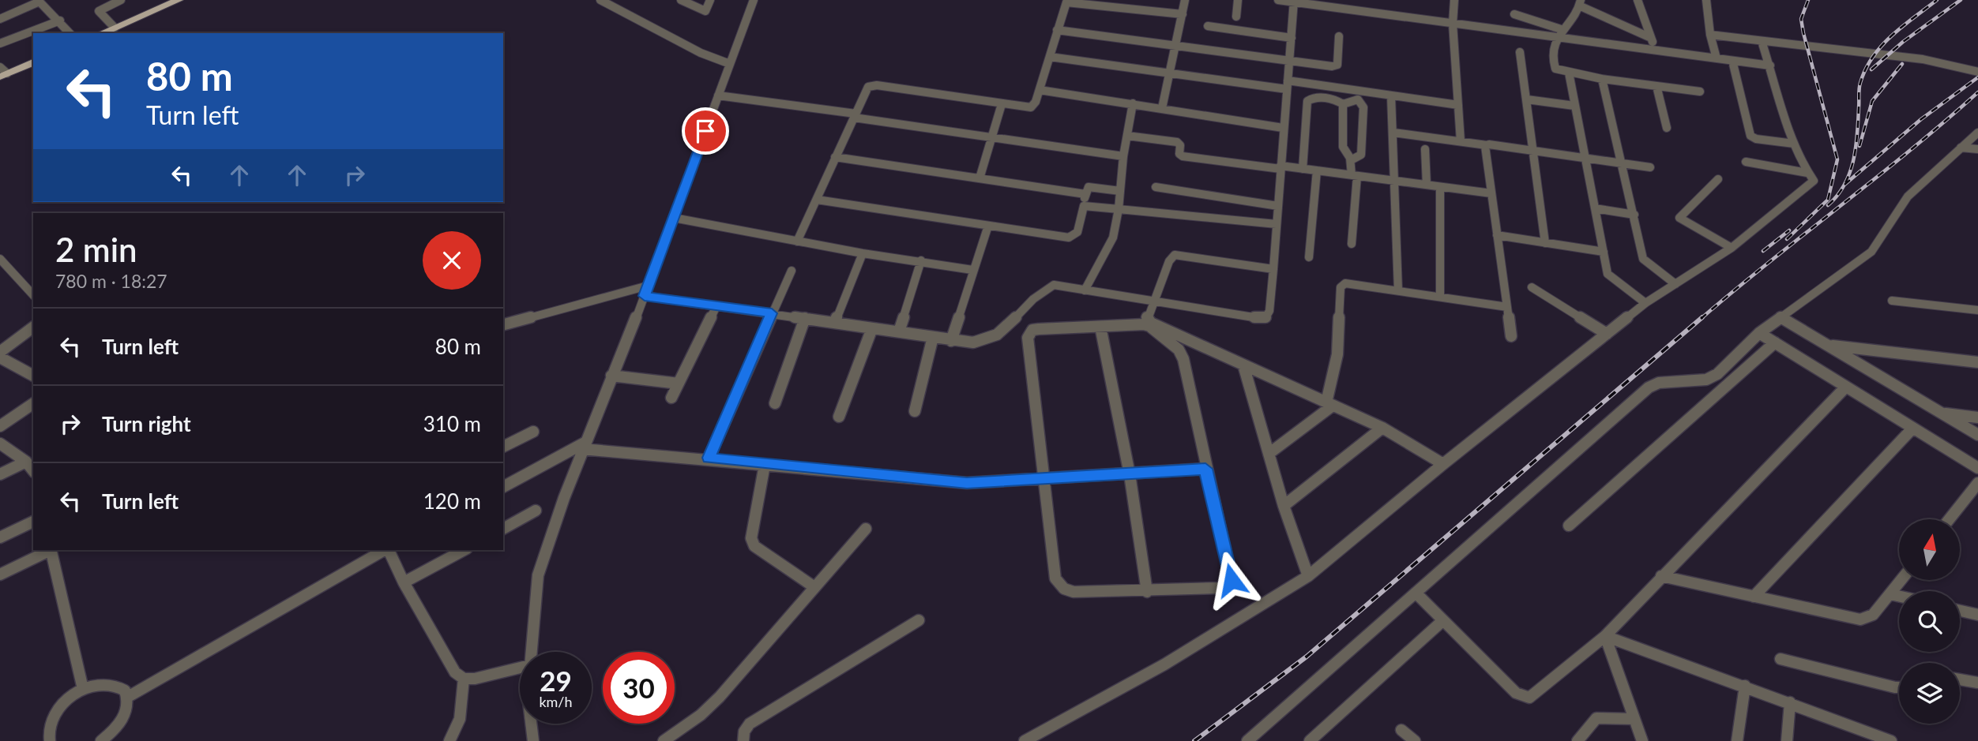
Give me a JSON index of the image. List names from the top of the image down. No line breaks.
{"north":"top","page":{"turn":["80 m","Turn left"],"heading":["2 min","780 m · 18:27"],"list":[{"name":"Turn left","value":"80 m"},{"name":"Turn right","value":"310 m"},{"name":"Turn left","value":"120 m"}],"speed":"29 km/h","limit":"30"}}
